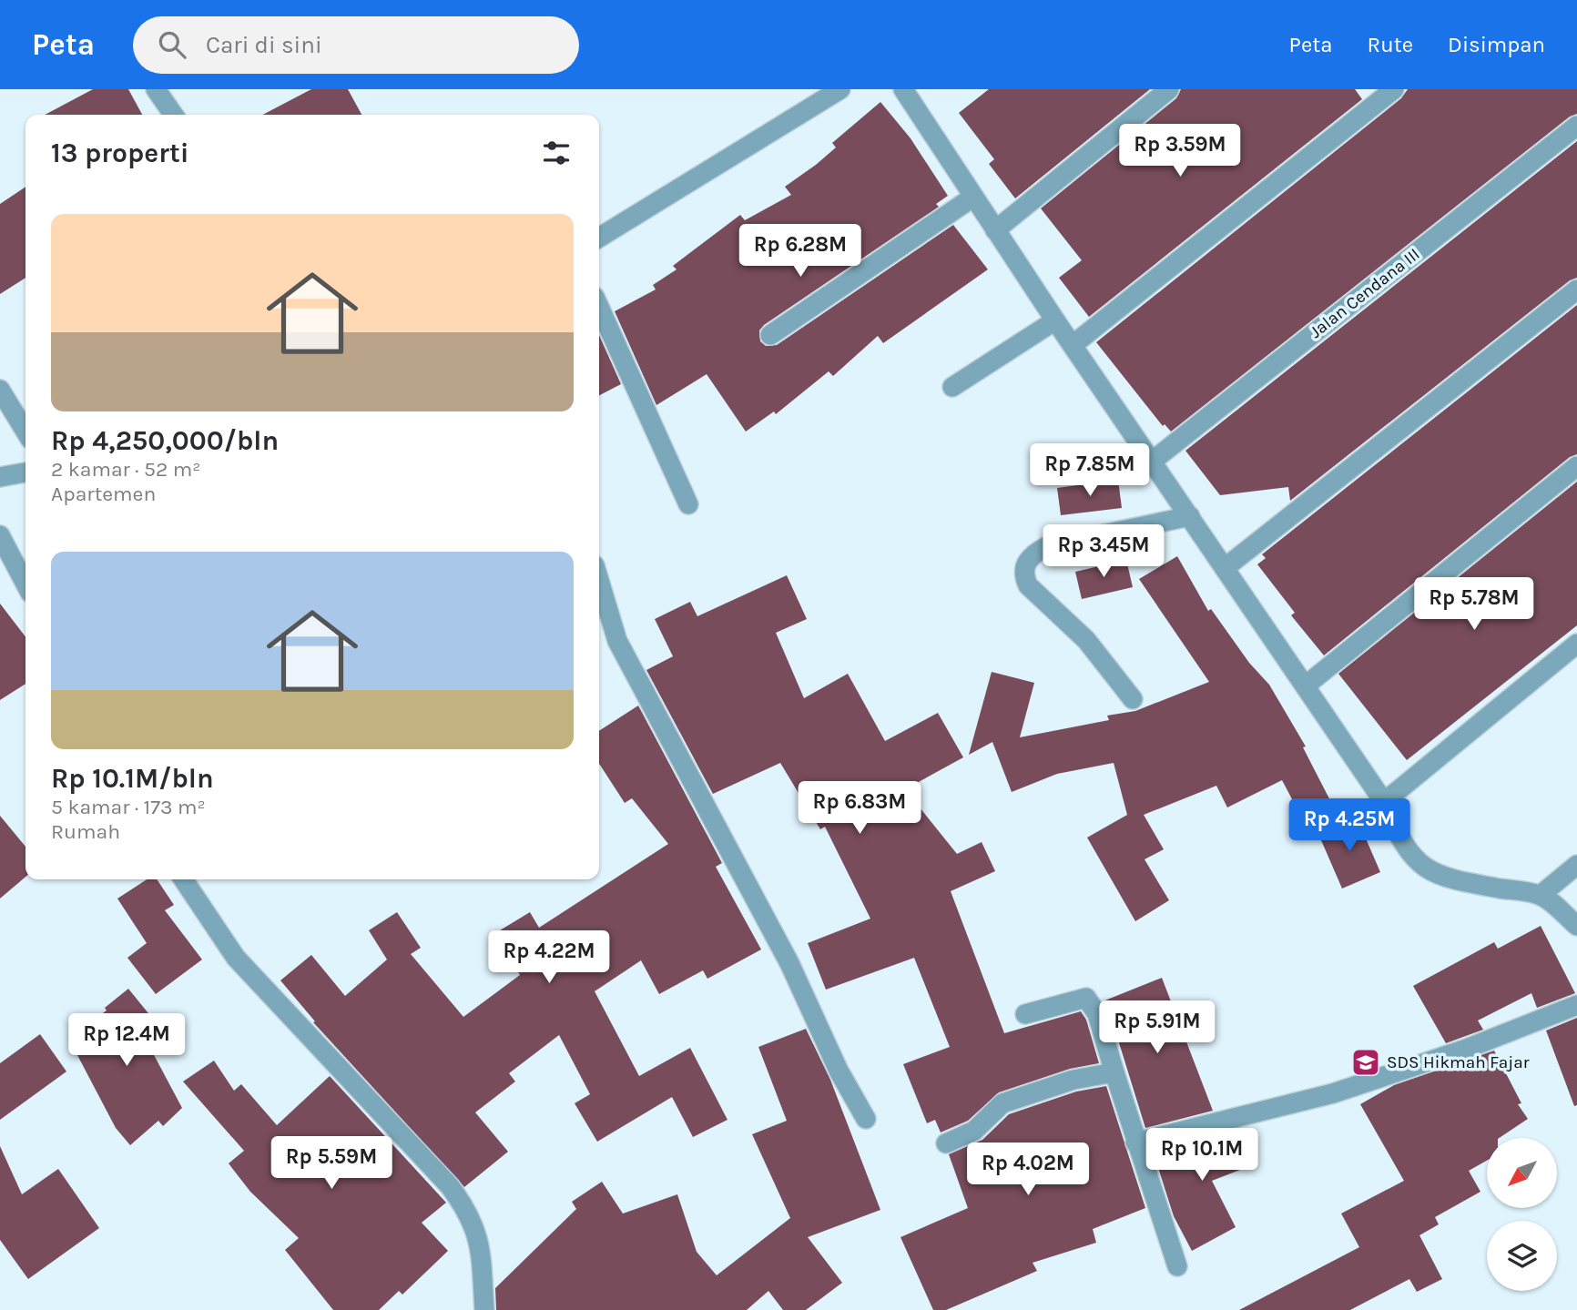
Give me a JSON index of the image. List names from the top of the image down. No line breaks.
{"streets":{"street":["Jalan Cendana III"]},"places":{"school or university":["SDS Hikmah Fajar"]},"north":"bottom left","page":{"header":"Peta","search":"Cari di sini","nav":["Peta","Rute","Disimpan"],"heading":"13 properti","price":["Rp 3.59M","Rp 6.28M","Rp 7.85M","Rp 3.45M","Rp 5.78M","Rp 6.83M","Rp 4.25M","Rp 4.22M","Rp 5.91M","Rp 12.4M","Rp 10.1M","Rp 5.59M","Rp 4.02M"],"list":[{"name":"Rp 4,250,000/bln","note":"2 kamar · 52 m² · Apartemen"},{"name":"Rp 10.1M/bln","note":"5 kamar · 173 m² · Rumah"}]}}
